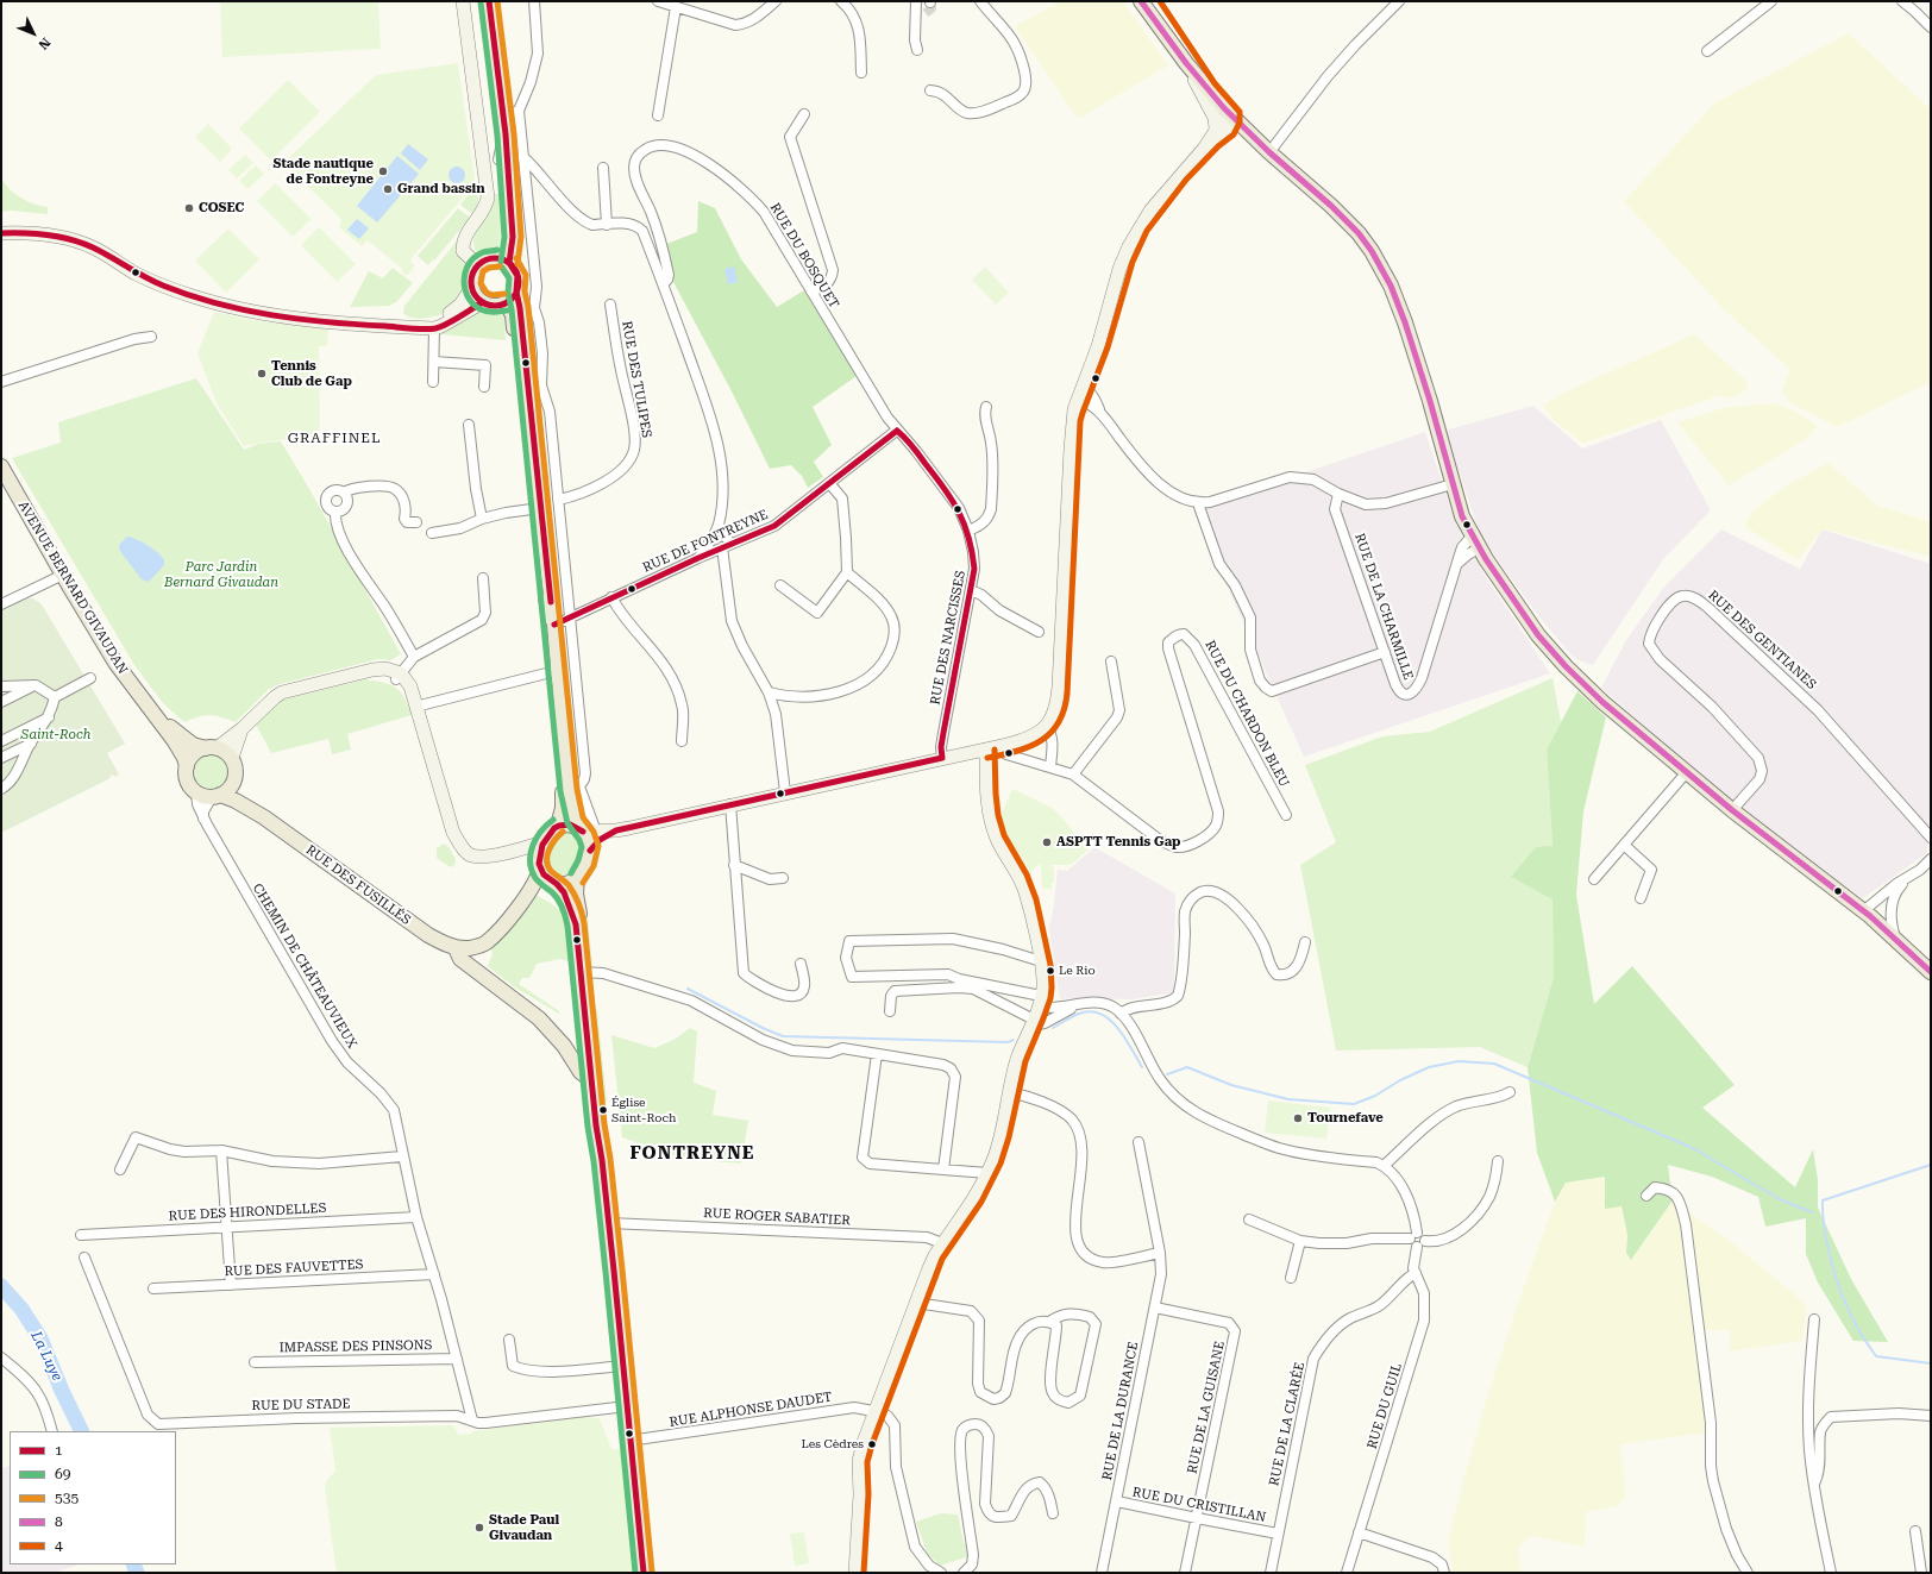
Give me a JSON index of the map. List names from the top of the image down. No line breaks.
{"streets":{"main road":["AVENUE BERNARD GIVAUDAN","RUE DES FUSILLÉS"],"street":["RUE DU BOSQUET","RUE DES TULIPES","RUE DE FONTREYNE","RUE DE LA CHARMILLE","RUE DES NARCISSES","RUE DES GENTIANES","RUE DU CHARDON BLEU","CHEMIN DE CHÂTEAUVIEUX","RUE DES HIRONDELLES","RUE ROGER SABATIER","RUE DES FAUVETTES","IMPASSE DES PINSONS","RUE DU STADE","RUE DU GUIL","RUE DE LA GUISANE","RUE ALPHONSE DAUDET","RUE DE LA DURANCE","RUE DE LA CLARÉE","RUE DU CRISTILLAN"]},"crossings":[["RUE DU BOSQUET","RUE DE FONTREYNE"],["RUE DU BOSQUET","RUE DES NARCISSES"],["RUE DE FONTREYNE","RUE DES NARCISSES"],["RUE DES FUSILLÉS","CHEMIN DE CHÂTEAUVIEUX"],["CHEMIN DE CHÂTEAUVIEUX","RUE DES HIRONDELLES"],["CHEMIN DE CHÂTEAUVIEUX","RUE DES FAUVETTES"],["CHEMIN DE CHÂTEAUVIEUX","IMPASSE DES PINSONS"],["CHEMIN DE CHÂTEAUVIEUX","RUE DU STADE"],["RUE DU GUIL","RUE DE LA CLARÉE"],["RUE DE LA GUISANE","RUE DE LA DURANCE"],["RUE DE LA GUISANE","RUE DU CRISTILLAN"],["RUE DE LA DURANCE","RUE DU CRISTILLAN"],["RUE DE LA CLARÉE","RUE DU CRISTILLAN"]],"districts":["GRAFFINEL","FONTREYNE"],"water":["La Luye"],"parks":["Parc Jardin Bernard Givaudan","Saint-Roch"],"places":["Stade nautique de Fontreyne","Grand bassin","COSEC","Tennis Club de Gap","ASPTT Tennis Gap","Le Rio","Église Saint-Roch","Tournefave","Les Cèdres","Stade Paul Givaudan"],"lines":["transit line 1","transit line 535","transit line 8","transit line 4","transit line 69"],"legend":["1","69","535","8","4"],"north":"bottom right"}
